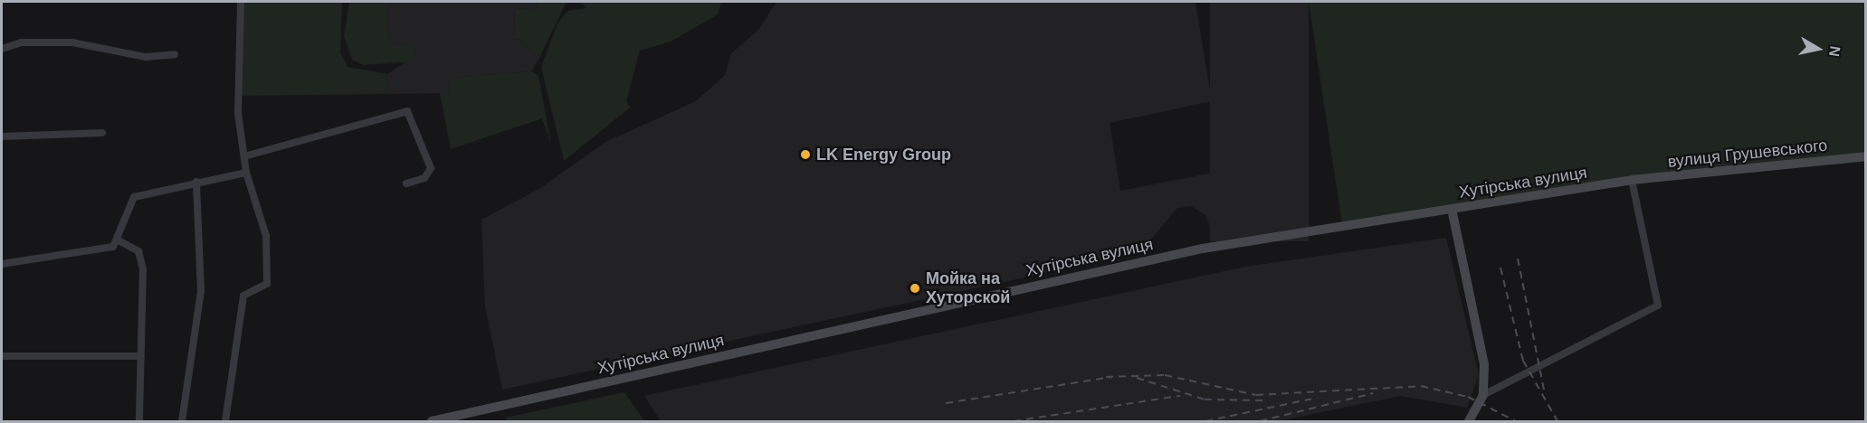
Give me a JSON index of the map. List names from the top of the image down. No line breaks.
{"streets":{"main road":["вулиця Грушевського","Хутірська вулиця"]},"crossings":[["вулиця Грушевського","Хутірська вулиця"]],"places":["LK Energy Group","Мойка на Хуторской"],"north":"right"}
